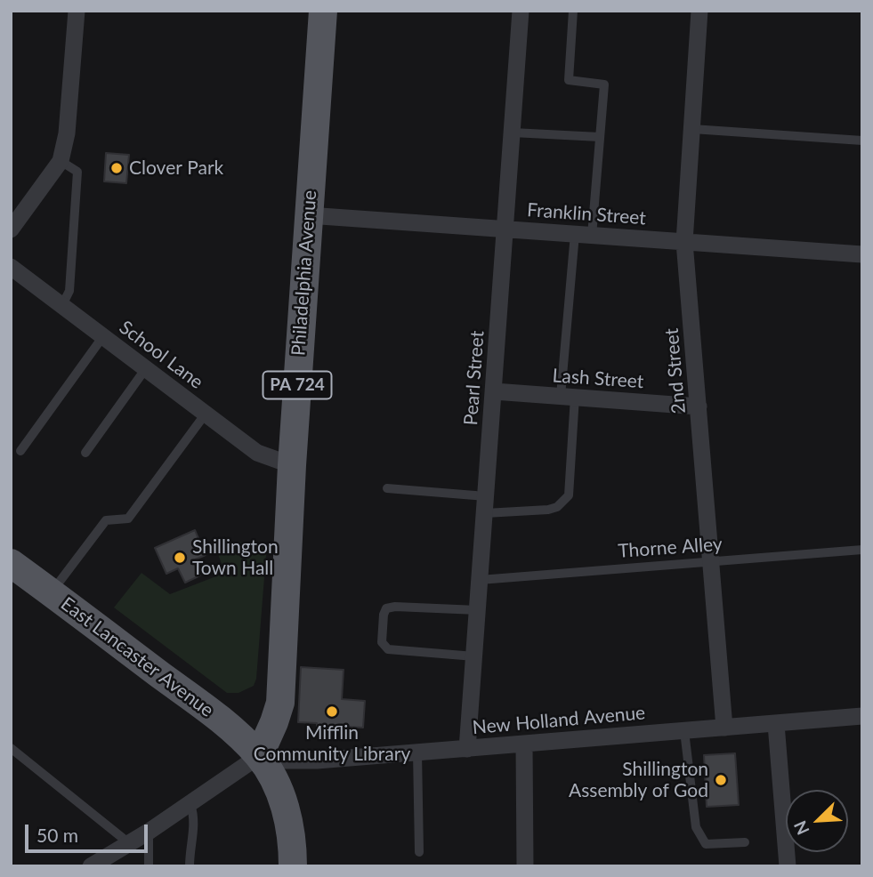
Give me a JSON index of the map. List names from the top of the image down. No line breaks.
{"streets":{"main road":["Philadelphia Avenue","PA 724","East Lancaster Avenue"],"street":["Franklin Street","School Lane","2nd Street","Pearl Street","Lash Street","New Holland Avenue"],"lane":["Thorne Alley"]},"crossings":[["Franklin Street","Philadelphia Avenue"],["Franklin Street","2nd Street"],["Franklin Street","Pearl Street"],["Philadelphia Avenue","School Lane"],["Philadelphia Avenue","East Lancaster Avenue"],["Philadelphia Avenue","New Holland Avenue"],["2nd Street","Lash Street"],["2nd Street","Thorne Alley"],["2nd Street","New Holland Avenue"],["Pearl Street","Lash Street"],["Pearl Street","Thorne Alley"],["Pearl Street","New Holland Avenue"],["East Lancaster Avenue","New Holland Avenue"]],"places":["Clover Park","Shillington Town Hall","Mifflin Community Library","Shillington Assembly of God"],"scale_bar":"50 m","north":"bottom left"}
